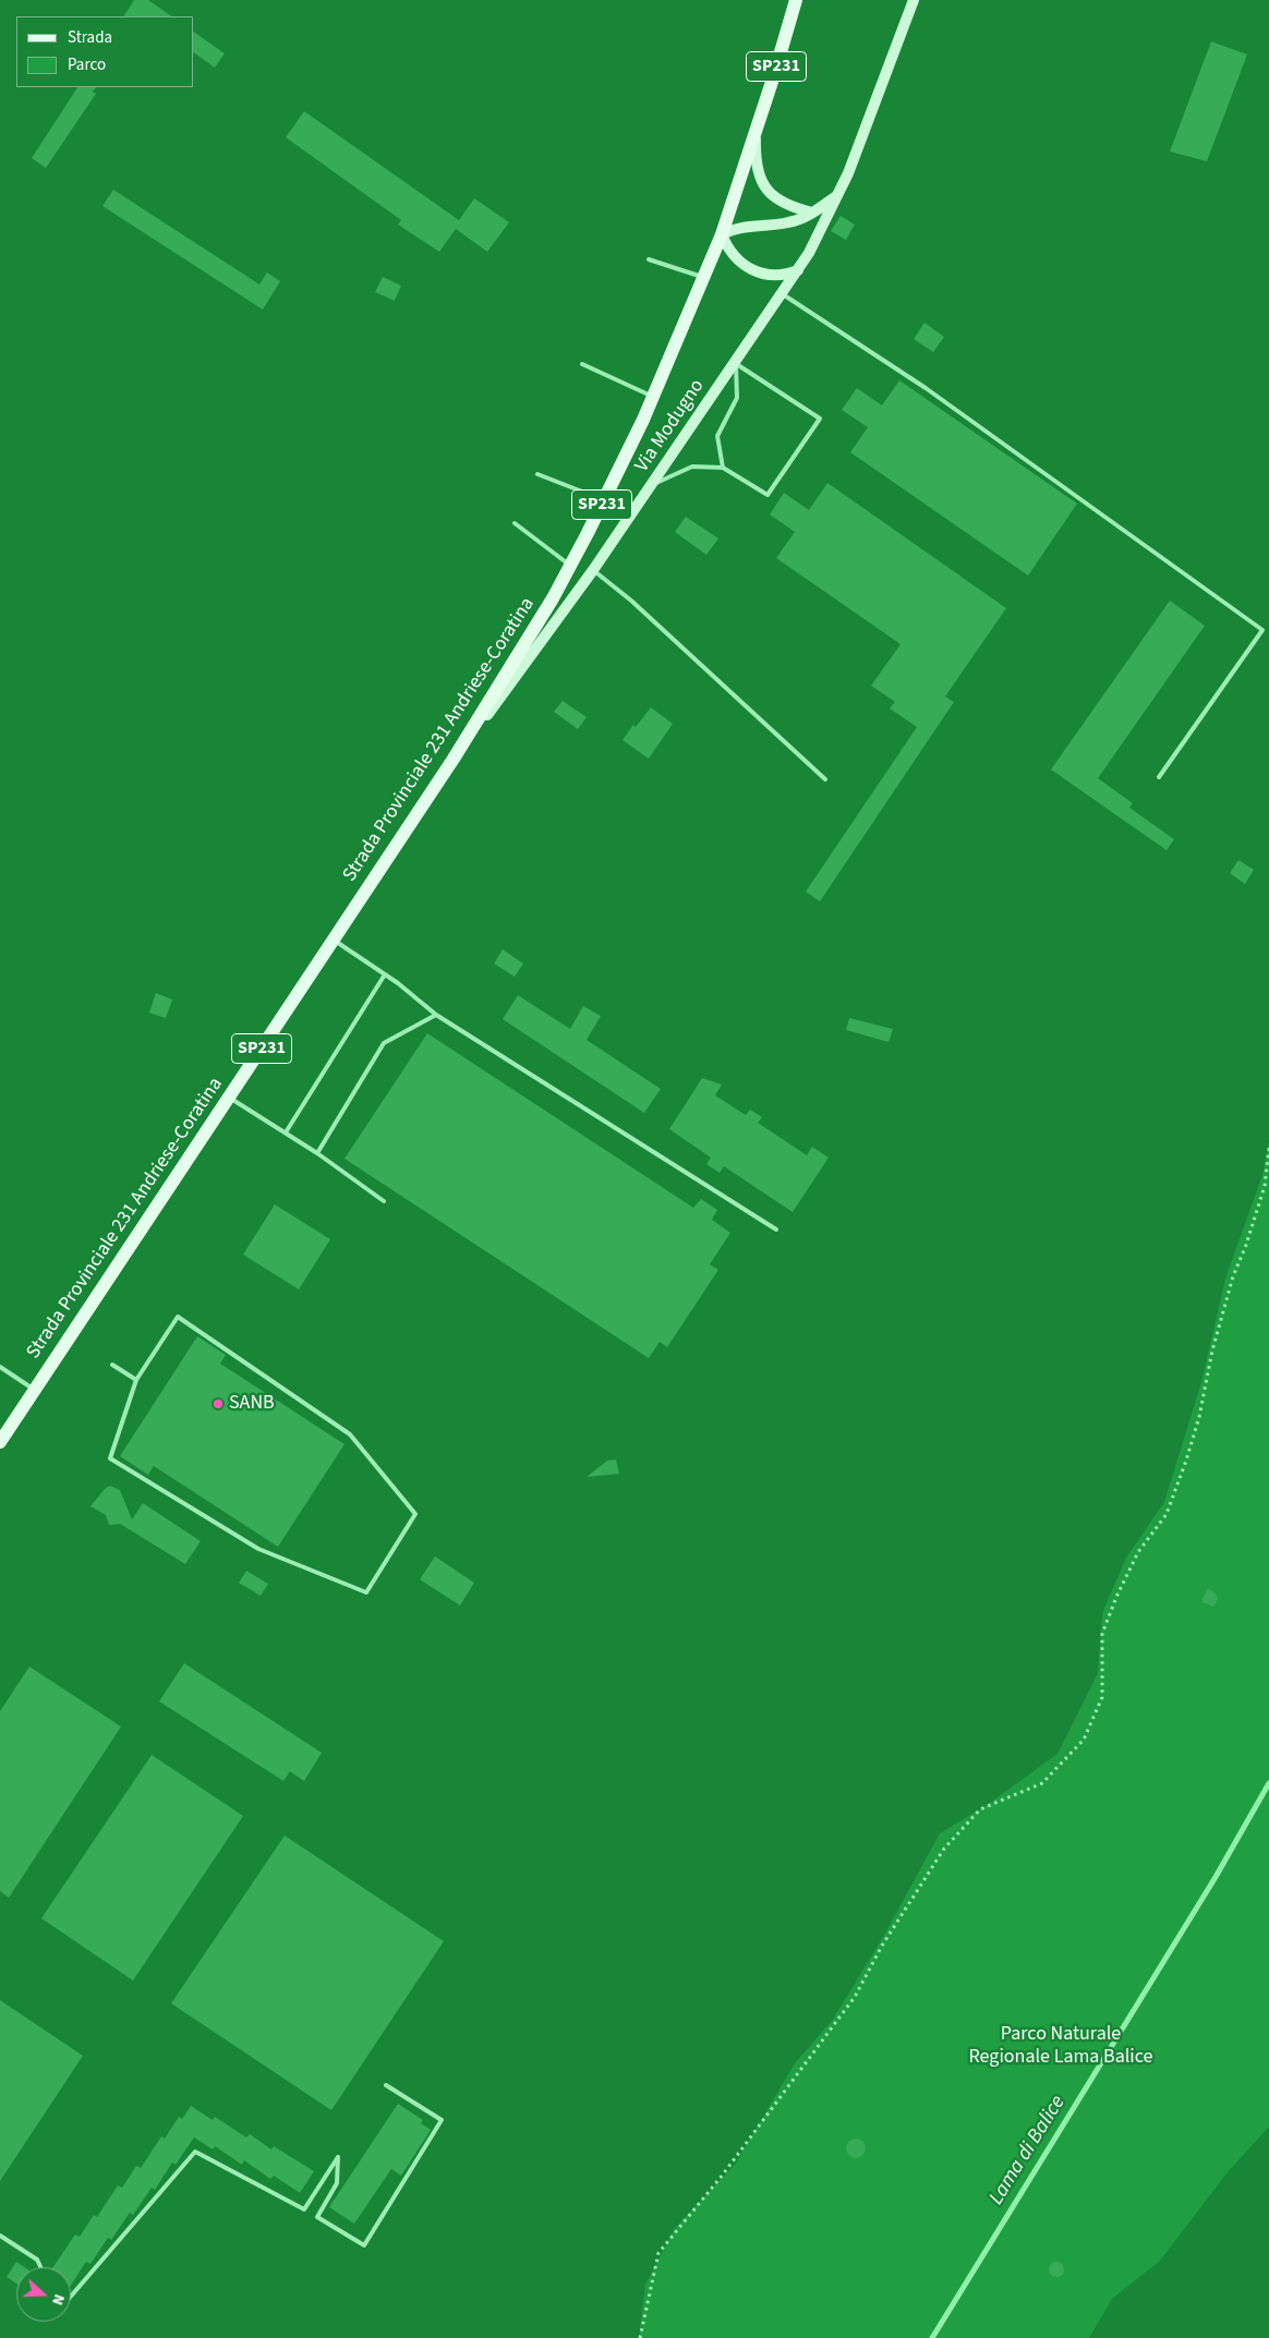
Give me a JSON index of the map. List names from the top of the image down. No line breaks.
{"streets":{"main road":["SP231","Strada Provinciale 231 Andriese-Coratina"],"street":["Via Modugno"]},"crossings":[["Via Modugno","Strada Provinciale 231 Andriese-Coratina"]],"water":["Lama di Balice"],"parks":["Parco Naturale Regionale Lama Balice"],"places":["SANB"],"legend":["Strada","Parco"],"north":"right"}
